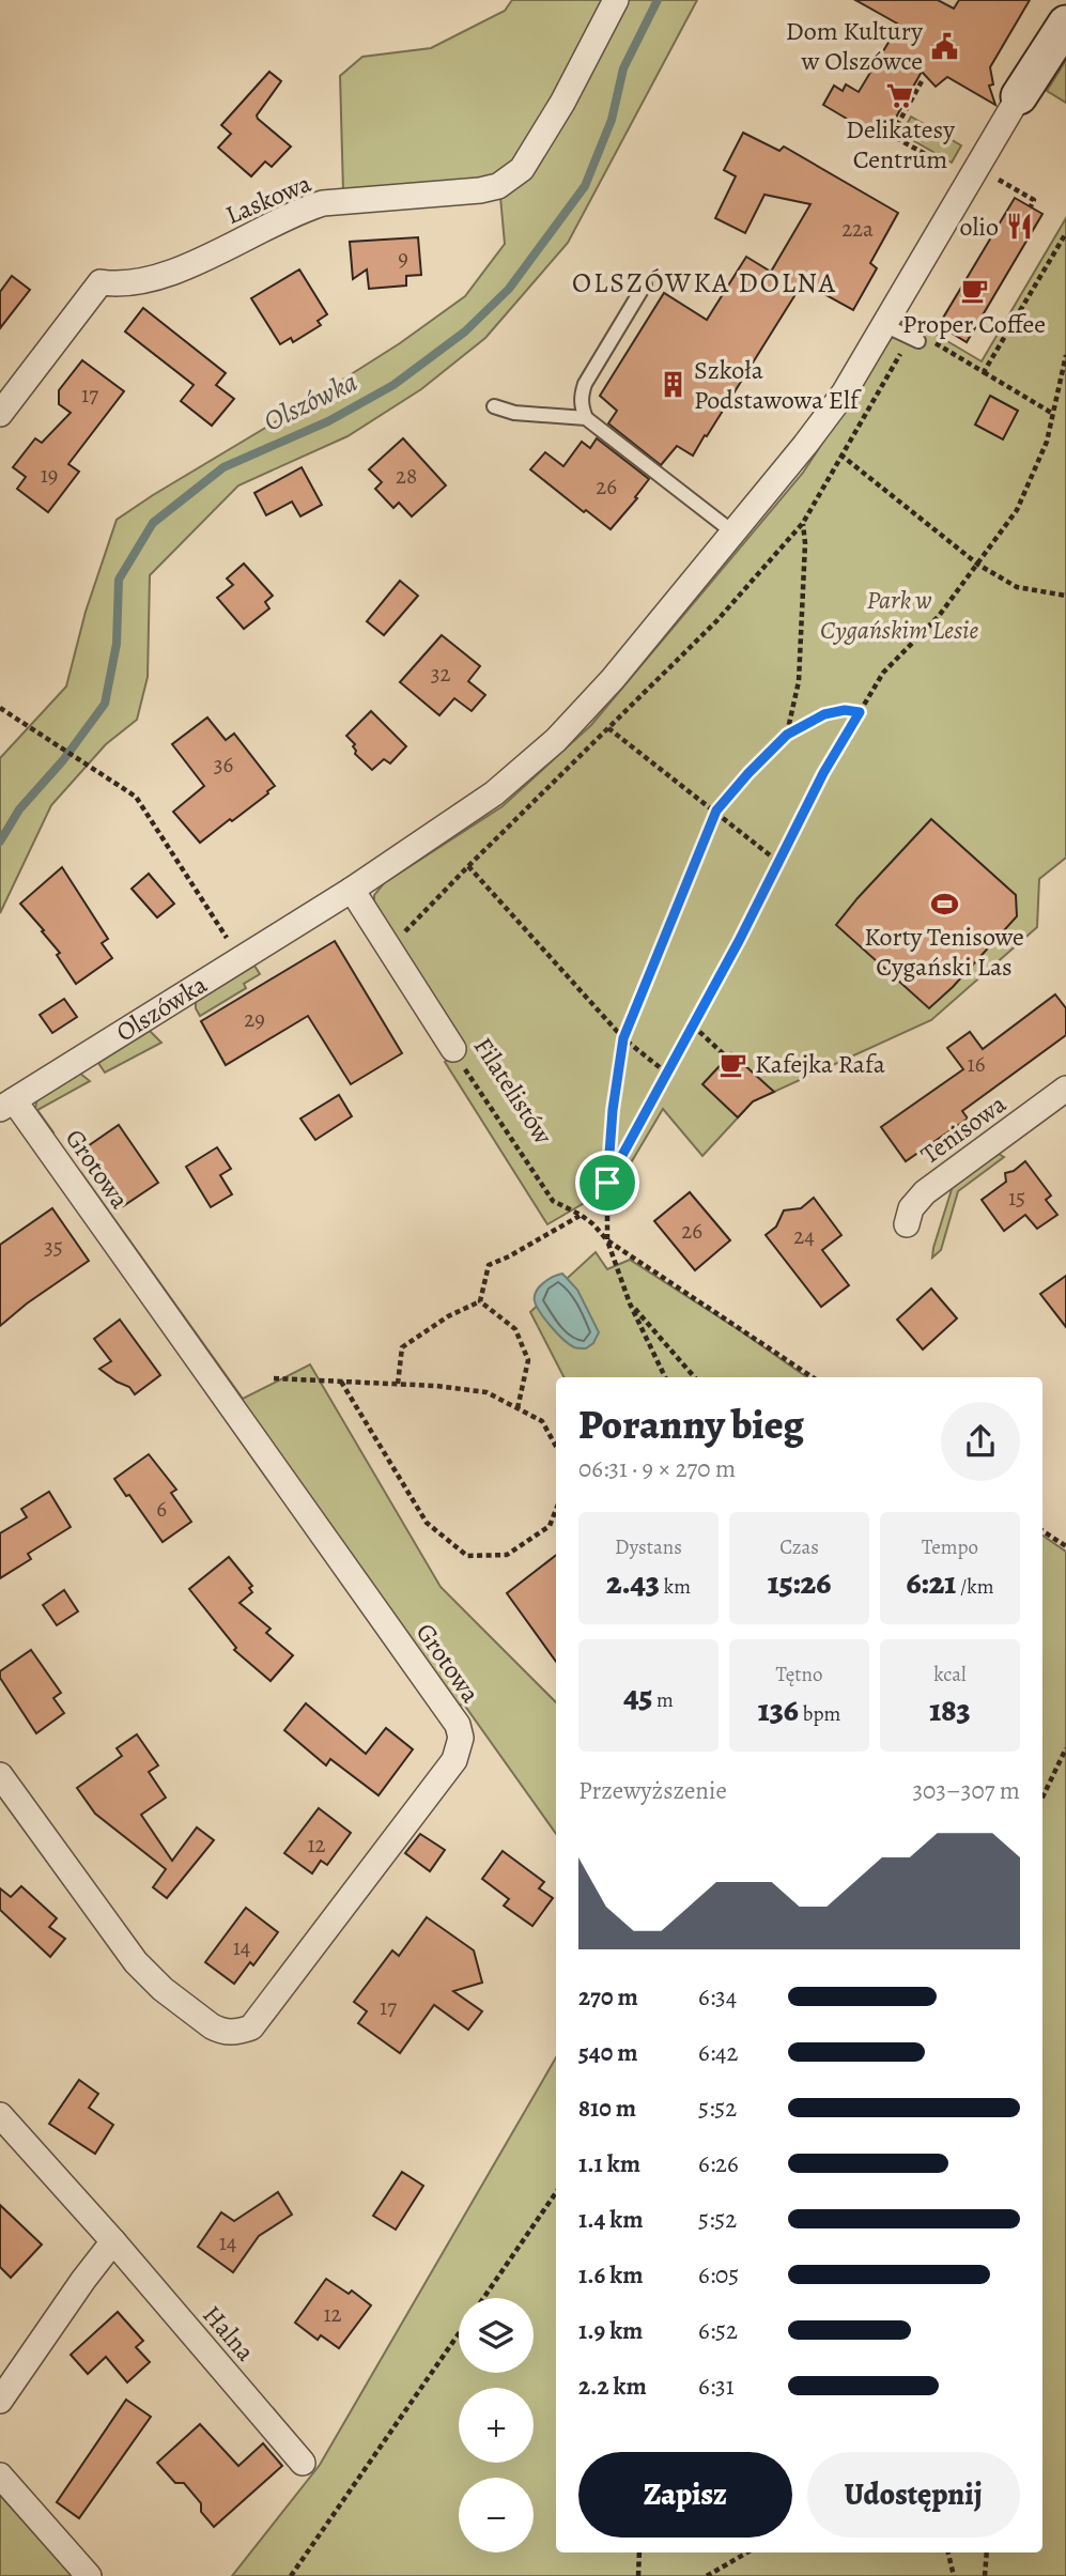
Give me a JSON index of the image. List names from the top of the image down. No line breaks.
{"streets":{"street":["Laskowa","Olszówka","Filatelistów","Tenisowa","Grotowa","Halna"]},"crossings":[["Olszówka","Filatelistów"],["Olszówka","Grotowa"]],"districts":["OLSZÓWKA DOLNA"],"water":["Olszówka"],"parks":["Park w Cygańskim Lesie"],"places":{"public building":["Dom Kultury w Olszówce"],"supermarket":["Delikatesy Centrum"],"restaurant":["olio"],"cafe":["Proper Coffee","Kafejka Rafa"],"building":["Szkoła Podstawowa Elf"],"sports":["Korty Tenisowe Cygański Las"]},"house_numbers":["22a","9","17","19","28","26","32","36","29","16","15","26","24","35","6","12","14","17","14","12"],"page":{"heading":["Poranny bieg","06:31 · 9 × 270 m"],"stats":[["Dystans","2.43 km"],["Czas","15:26"],["Tempo","6:21 /km"],["45 m"],["Tętno","136 bpm"],["kcal","183"]],"chart":["Przewyższenie","303–307 m"],"list":[{"name":"270 m","note":"6:34"},{"name":"540 m","note":"6:42"},{"name":"810 m","note":"5:52"},{"name":"1.1 km","note":"6:26"},{"name":"1.4 km","note":"5:52"},{"name":"1.6 km","note":"6:05"},{"name":"1.9 km","note":"6:52"},{"name":"2.2 km","note":"6:31"}],"map_buttons":["+","−"],"buttons":["Zapisz","Udostępnij"]}}
